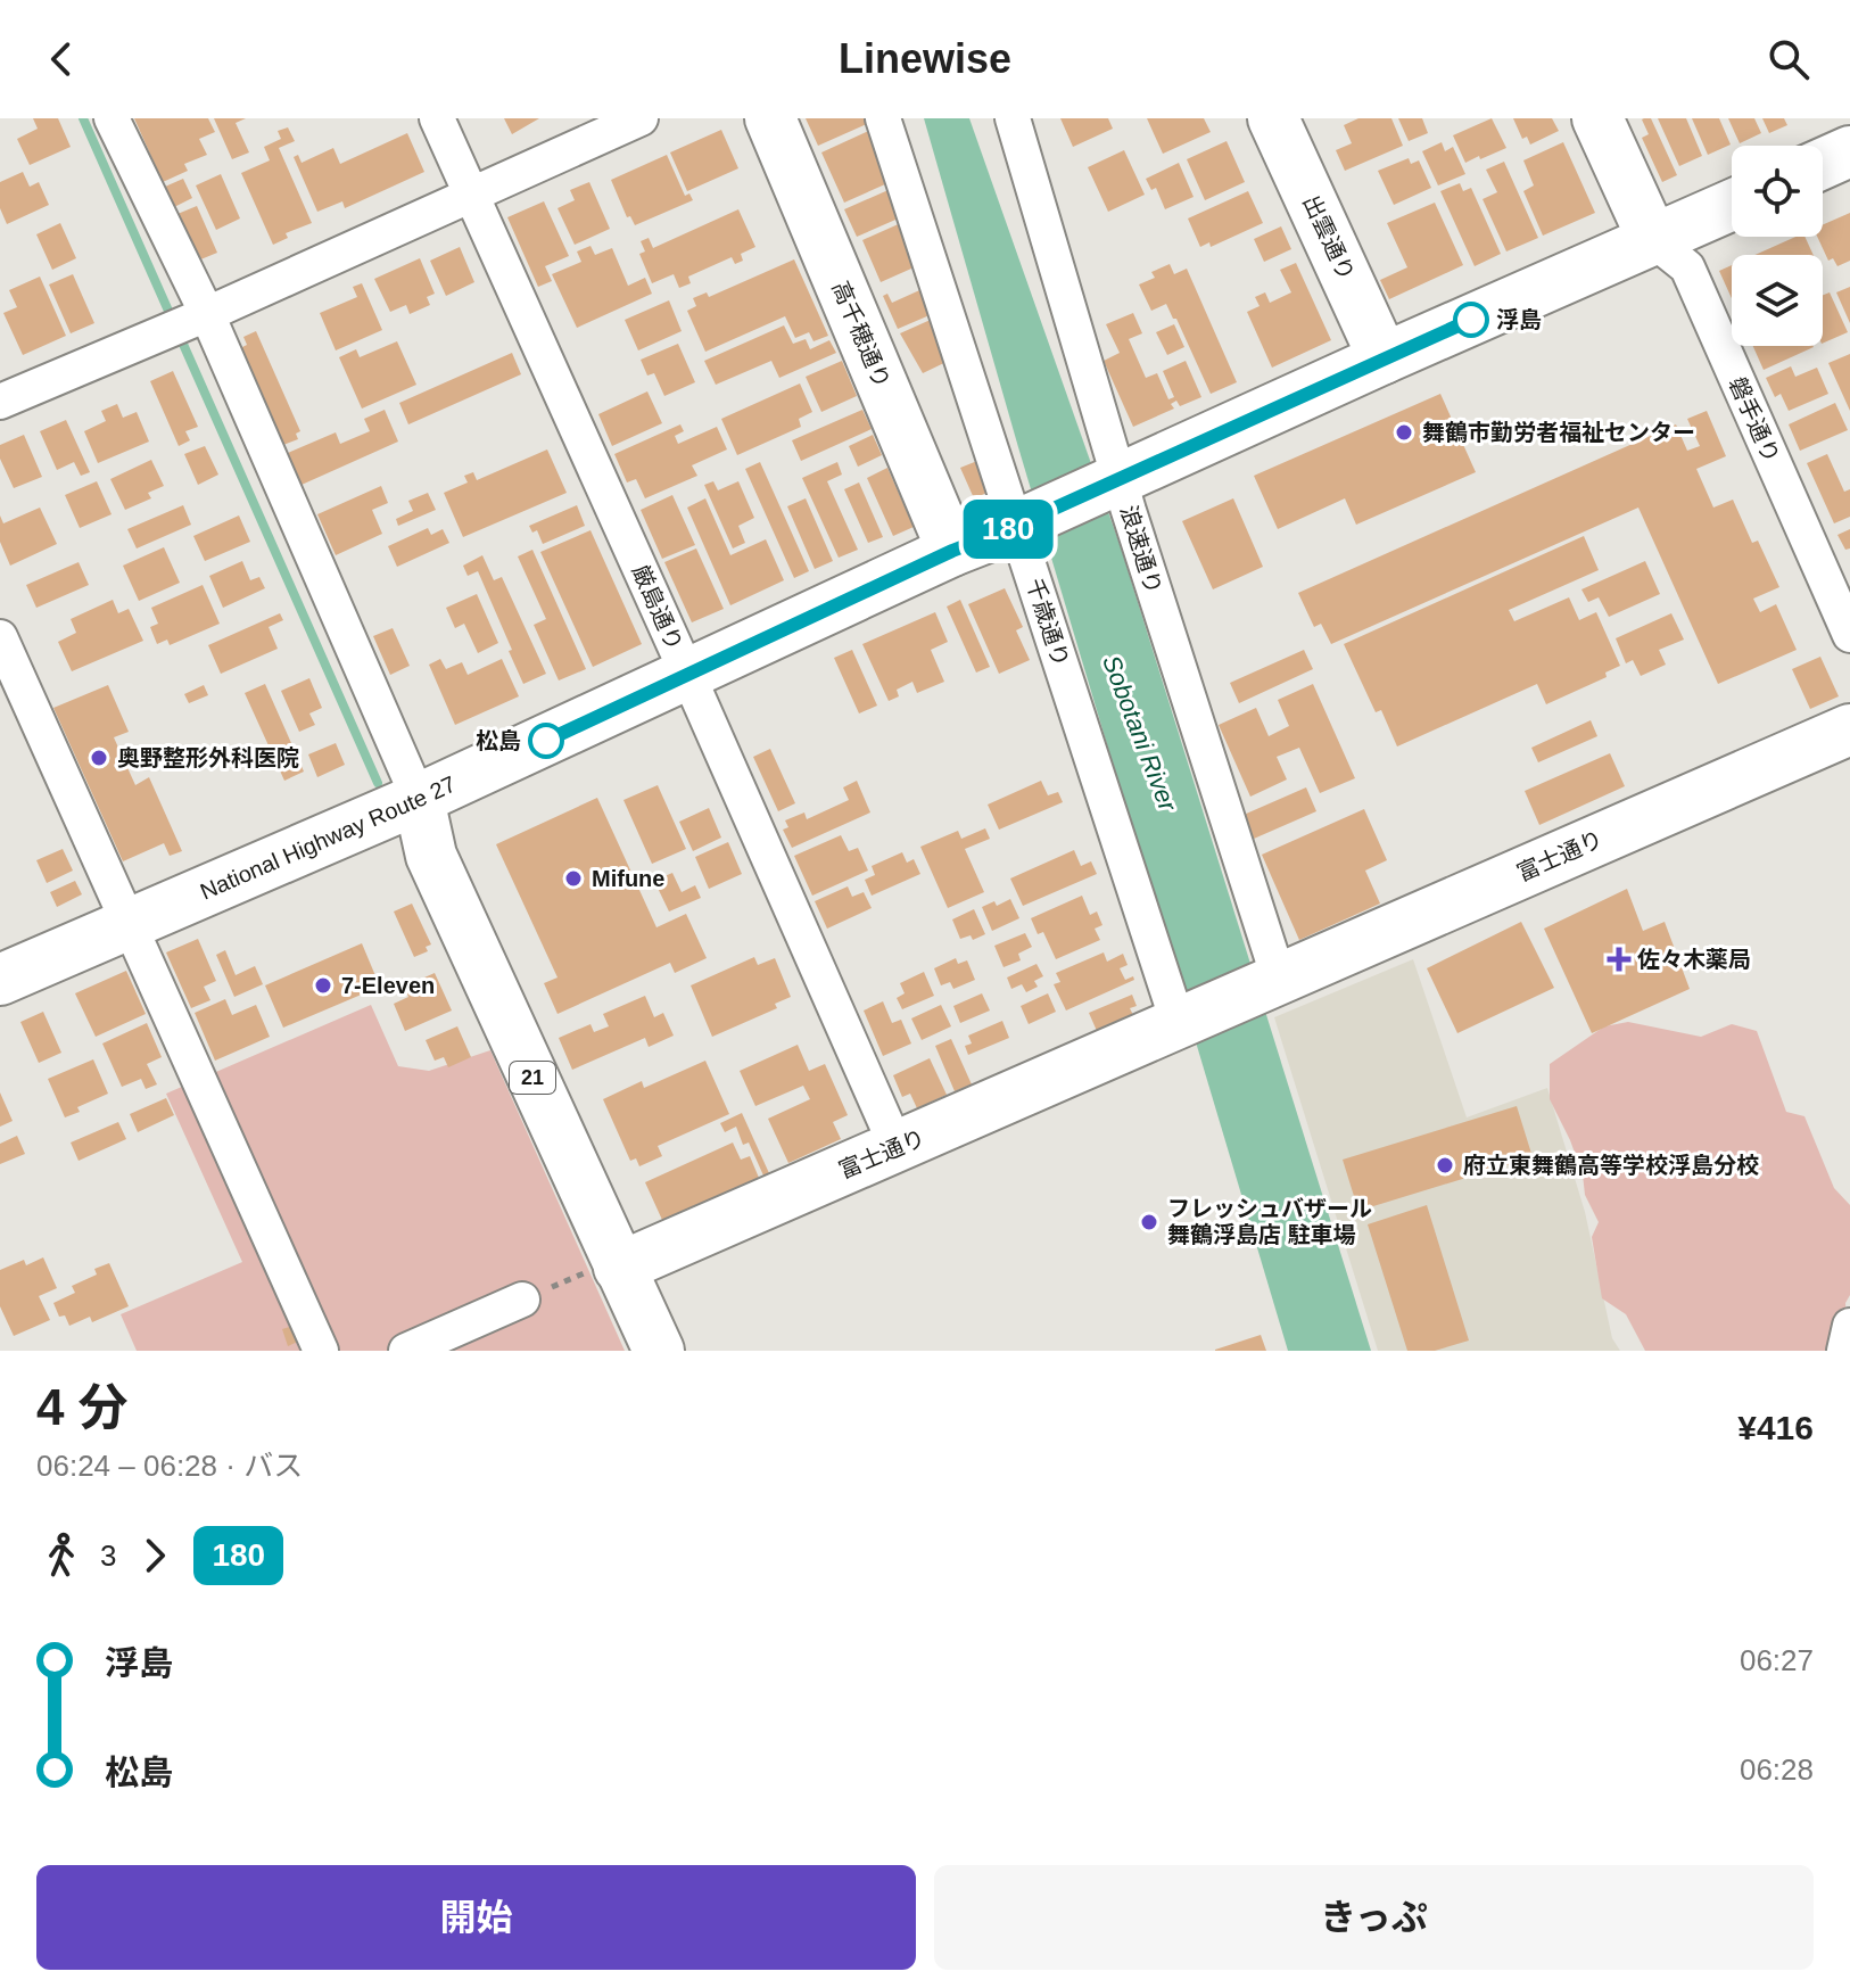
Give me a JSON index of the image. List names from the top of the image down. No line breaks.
{"streets":{"main road":["出雲通り","高千穂通り","磐手通り","National Highway Route 27","富士通り","21"],"street":["浪速通り","厳島通り","千歳通り"]},"crossings":[["出雲通り","National Highway Route 27"],["高千穂通り","National Highway Route 27"],["磐手通り","National Highway Route 27"],["浪速通り","National Highway Route 27"],["浪速通り","富士通り"],["厳島通り","National Highway Route 27"],["厳島通り","富士通り"],["千歳通り","National Highway Route 27"],["千歳通り","富士通り"],["National Highway Route 27","21"],["富士通り","21"]],"water":["Sobotani River"],"places":{"other":["浮島","舞鶴市勤労者福祉センター","松島","奥野整形外科医院","Mifune","7-Eleven","府立東舞鶴高等学校浮島分校","フレッシュバザール 舞鶴浮島店 駐車場"],"health":["佐々木薬局"]},"lines":["bus line 180"],"page":{"header":"Linewise","on_map":"180","heading":["4 分","06:24 – 06:28 · バス","¥416"],"legs":["3","180"],"list":[{"name":"浮島","value":"06:27"},{"name":"松島","value":"06:28"}],"buttons":["開始","きっぷ"]}}
